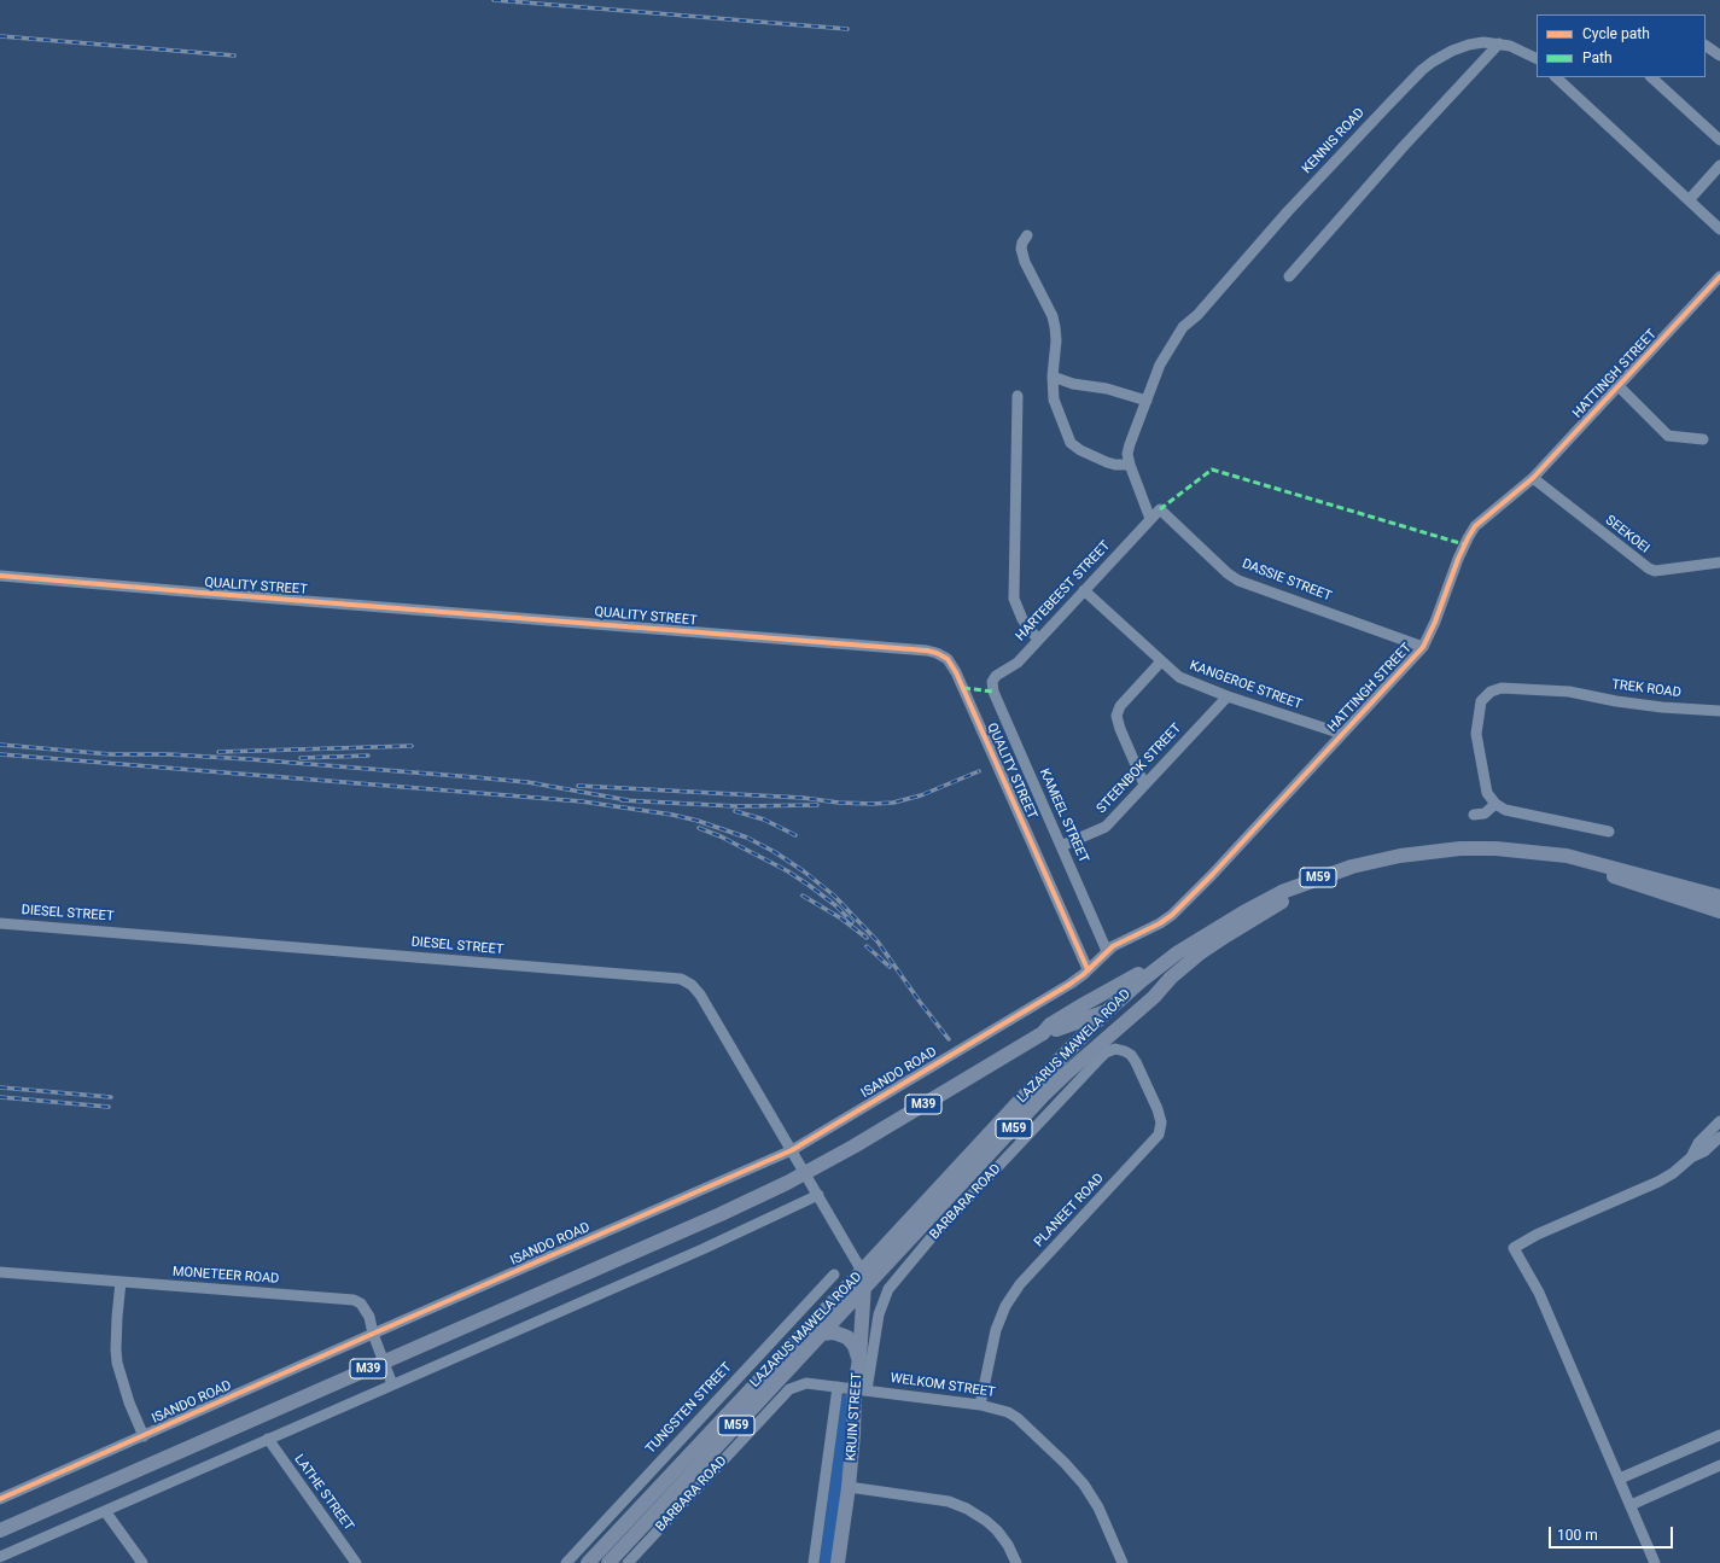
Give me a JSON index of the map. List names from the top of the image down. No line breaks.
{"streets":{"main road":["M59","LAZARUS MAWELA ROAD","M39","KRUIN STREET"],"street":["KENNIS ROAD","HATTINGH STREET","SEEKOEI","DASSIE STREET","QUALITY STREET","HARTEBEEST STREET","KANGEROE STREET","TREK ROAD","STEENBOK STREET","KAMEEL STREET","DIESEL STREET","ISANDO ROAD","BARBARA ROAD","PLANEET ROAD","MONETEER ROAD","WELKOM STREET","TUNGSTEN STREET","LATHE STREET"]},"crossings":[["HATTINGH STREET","SEEKOEI"],["HATTINGH STREET","DASSIE STREET"],["HATTINGH STREET","QUALITY STREET"],["HATTINGH STREET","KANGEROE STREET"],["HATTINGH STREET","KAMEEL STREET"],["HATTINGH STREET","ISANDO ROAD"],["DASSIE STREET","HARTEBEEST STREET"],["QUALITY STREET","ISANDO ROAD"],["HARTEBEEST STREET","KANGEROE STREET"],["HARTEBEEST STREET","KAMEEL STREET"],["KANGEROE STREET","STEENBOK STREET"],["STEENBOK STREET","KAMEEL STREET"],["DIESEL STREET","ISANDO ROAD"],["DIESEL STREET","M39"],["LAZARUS MAWELA ROAD","M39"],["LAZARUS MAWELA ROAD","KRUIN STREET"],["ISANDO ROAD","MONETEER ROAD"],["M39","MONETEER ROAD"],["BARBARA ROAD","PLANEET ROAD"],["BARBARA ROAD","WELKOM STREET"],["BARBARA ROAD","KRUIN STREET"],["PLANEET ROAD","WELKOM STREET"],["WELKOM STREET","KRUIN STREET"]],"legend":["Cycle path","Path"],"scale_bar":"100 m"}
